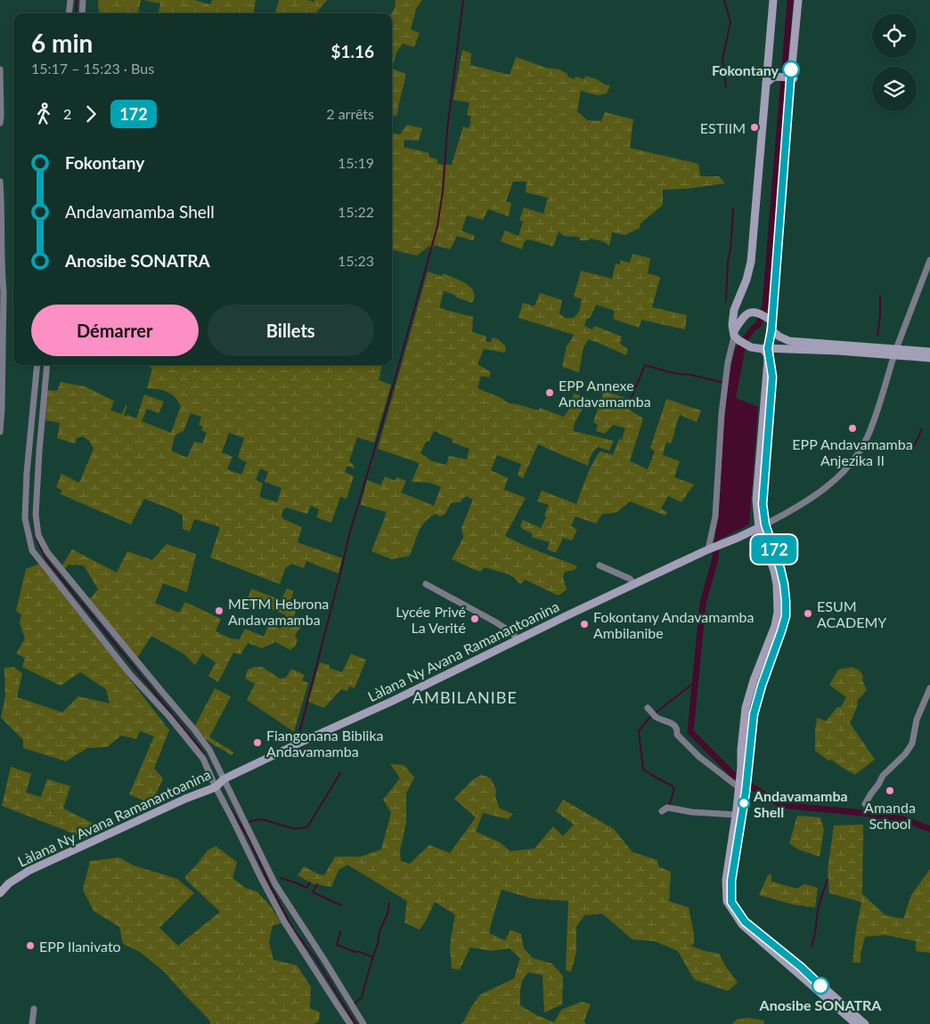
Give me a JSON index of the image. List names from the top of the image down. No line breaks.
{"streets":{"street":["Làlana Ny Avana Ramanantoanina"]},"districts":["AMBILANIBE"],"places":["Fokontany","ESTIIM","EPP Annexe Andavamamba","EPP Andavamamba Anjezika II","METM Hebrona Andavamamba","ESUM ACADEMY","Lycée Privé La Verité","Fokontany Andavamamba Ambilanibe","Fiangonana Biblika Andavamamba","Amanda School","Andavamamba Shell","EPP Ilanivato","Anosibe SONATRA"],"lines":["bus line 172"],"page":{"on_map":"172","heading":["6 min","15:17 – 15:23 · Bus","$1.16"],"legs":["2","172","2 arrêts"],"list":[{"name":"Fokontany","value":"15:19"},{"name":"Andavamamba Shell","value":"15:22"},{"name":"Anosibe SONATRA","value":"15:23"}],"buttons":["Démarrer","Billets"]}}
